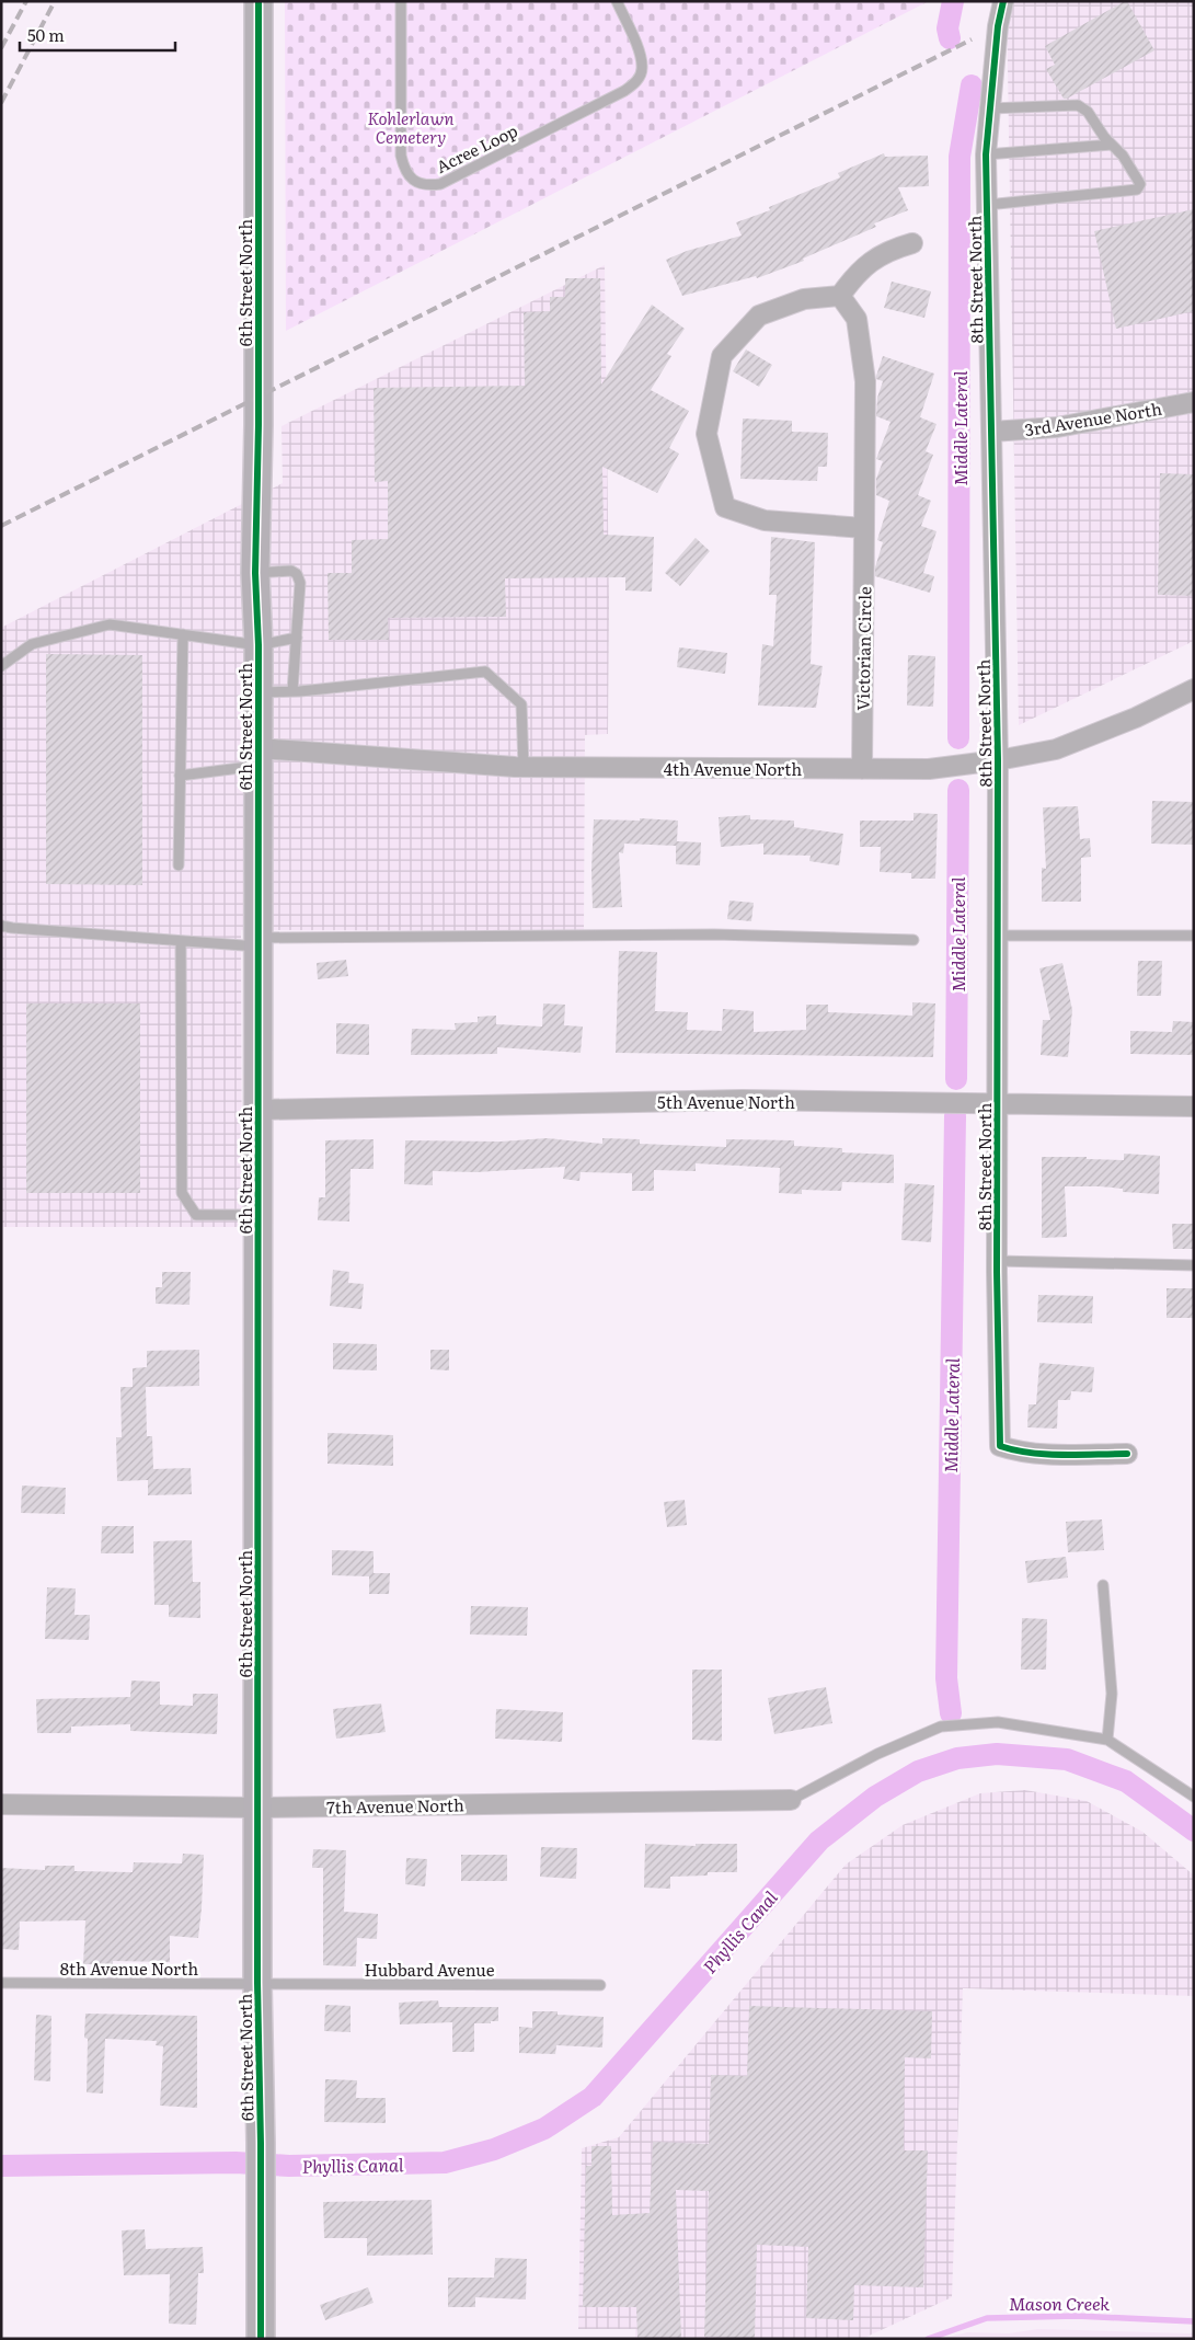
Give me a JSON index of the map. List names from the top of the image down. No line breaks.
{"streets":{"street":["8th Street North","6th Street North","3rd Avenue North","Victorian Circle","4th Avenue North","5th Avenue North","7th Avenue North"],"lane":["Acree Loop","8th Avenue North","Hubbard Avenue"]},"crossings":[["8th Street North","3rd Avenue North"],["8th Street North","4th Avenue North"],["8th Street North","5th Avenue North"],["6th Street North","4th Avenue North"],["6th Street North","5th Avenue North"],["6th Street North","7th Avenue North"],["6th Street North","8th Avenue North"],["6th Street North","Hubbard Avenue"],["Victorian Circle","4th Avenue North"],["8th Avenue North","Hubbard Avenue"]],"water":["Middle Lateral","Phyllis Canal","Mason Creek"],"parks":["Kohlerlawn Cemetery"],"scale_bar":"50 m"}
